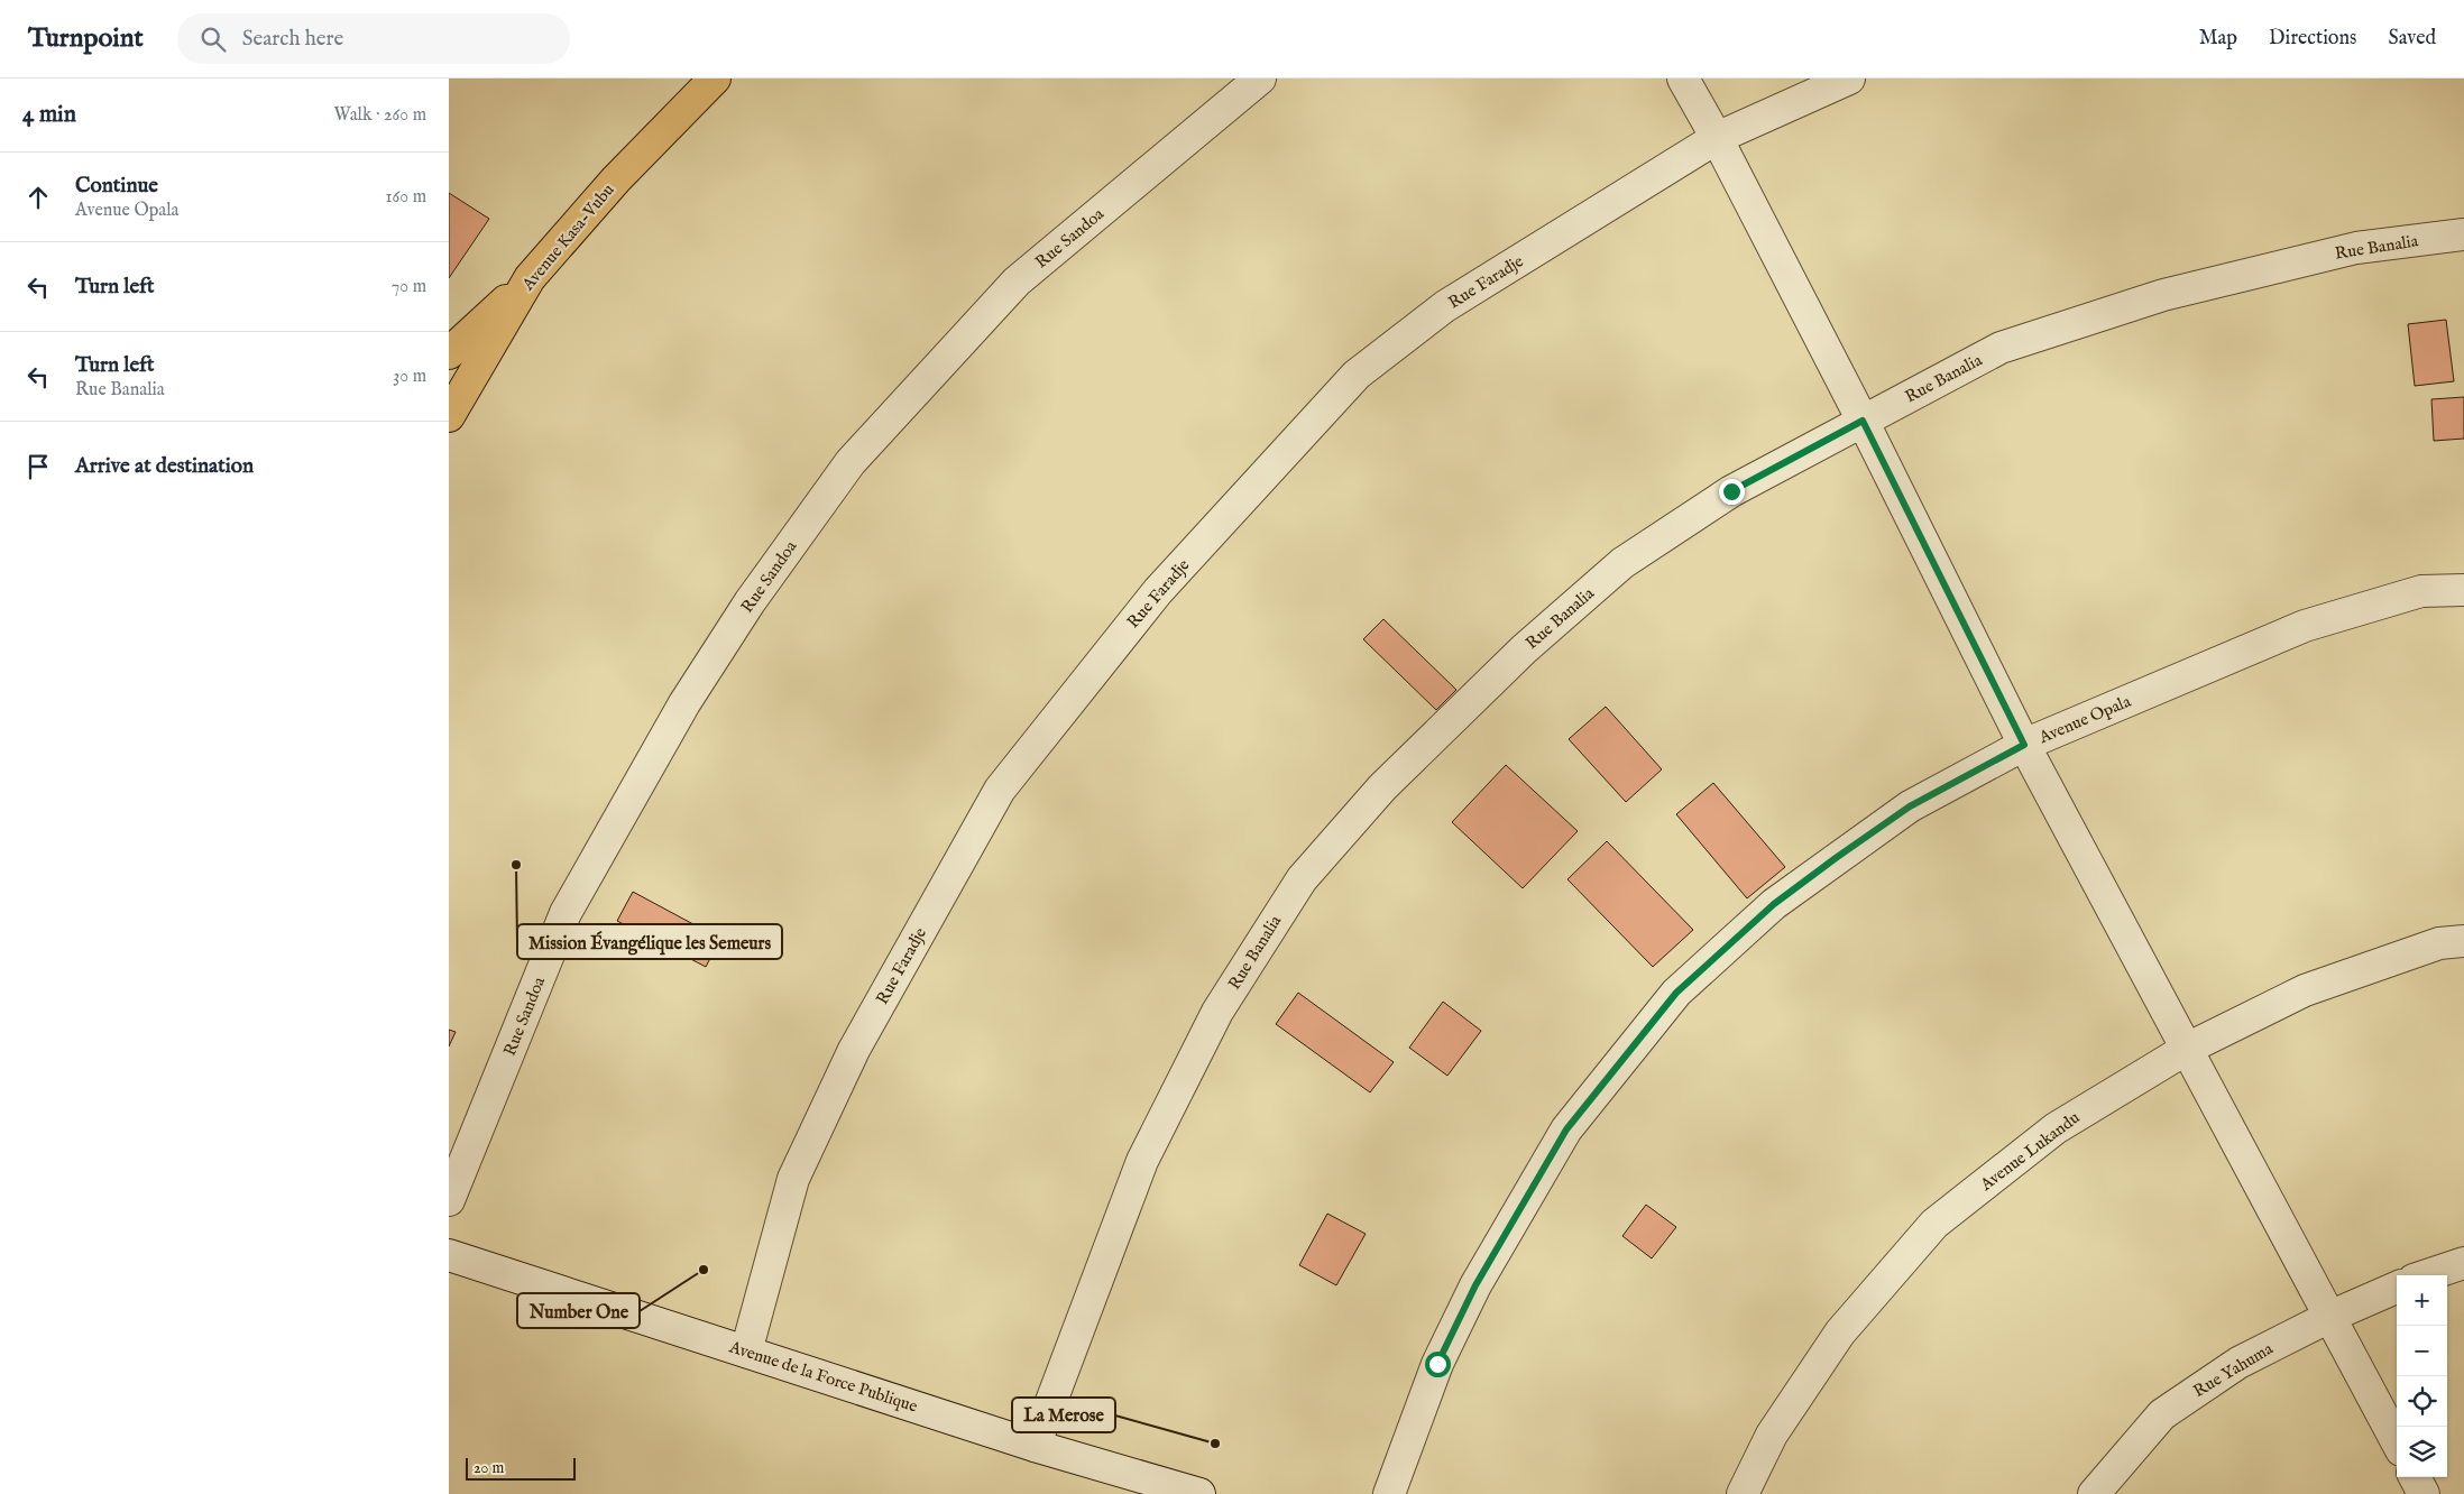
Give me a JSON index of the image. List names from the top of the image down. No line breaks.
{"streets":{"main road":["Avenue Kasa-Vubu"],"street":["Rue Sandoa","Rue Banalia","Rue Faradje","Avenue Opala","Avenue Lukandu","Rue Yahuma","Avenue de la Force Publique"]},"crossings":[["Rue Banalia","Avenue de la Force Publique"],["Rue Faradje","Avenue de la Force Publique"]],"places":["Mission Évangélique les Semeurs","Number One","La Merose"],"scale_bar":"20 m","page":{"header":"Turnpoint","search":"Search here","nav":["Map","Directions","Saved"],"heading":["4 min","Walk · 260 m"],"list":[["Continue","Avenue Opala","160 m"],["Turn left","70 m"],["Turn left","Rue Banalia","30 m"],"Arrive at destination"],"map_buttons":["+","−"],"scale":"20 m"}}
